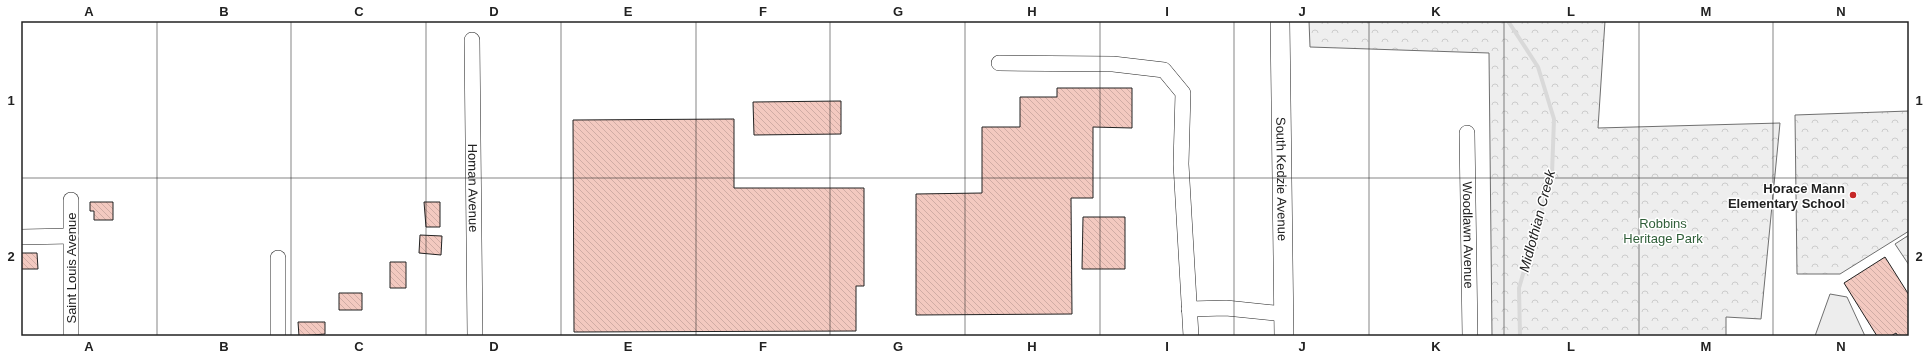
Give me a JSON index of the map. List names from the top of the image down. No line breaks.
{"streets":{"main road":["South Kedzie Avenue"],"street":["Homan Avenue","Woodlawn Avenue","Saint Louis Avenue"]},"water":["Midlothian Creek"],"parks":["Robbins Heritage Park"],"places":["Horace Mann Elementary School"],"grid":{"columns":["A","B","C","D","E","F","G","H","I","J","K","L","M","N"],"rows":["1","2"]}}
